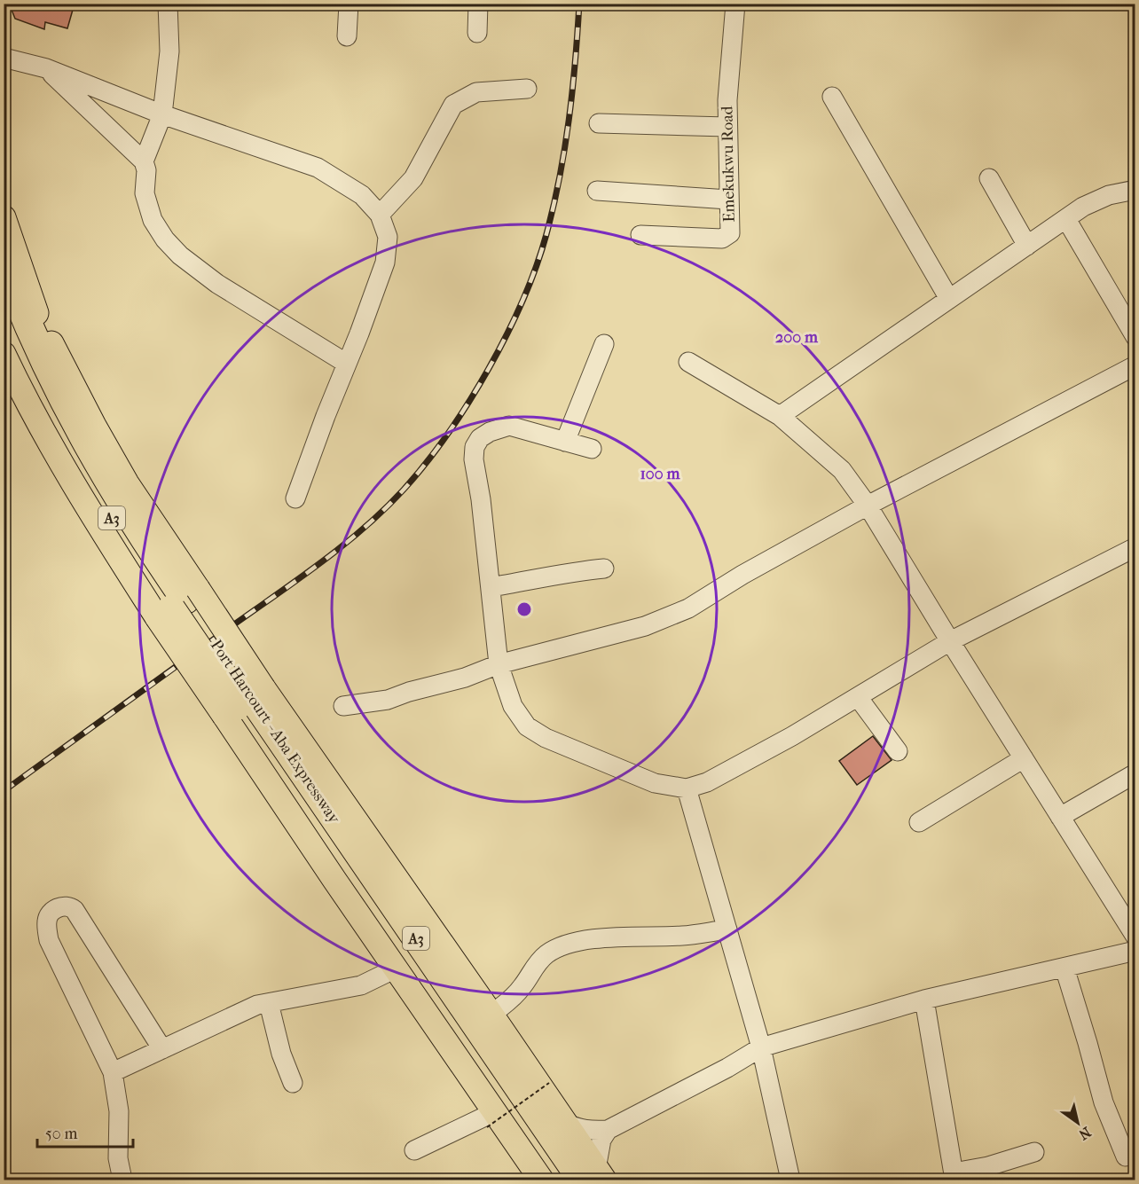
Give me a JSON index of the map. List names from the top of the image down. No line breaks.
{"streets":{"highway":["A3","Port Harcourt - Aba Expressway"],"street":["Emekukwu Road"]},"scale_bar":"50 m","north":"bottom right","rings":["200 m","100 m"]}
